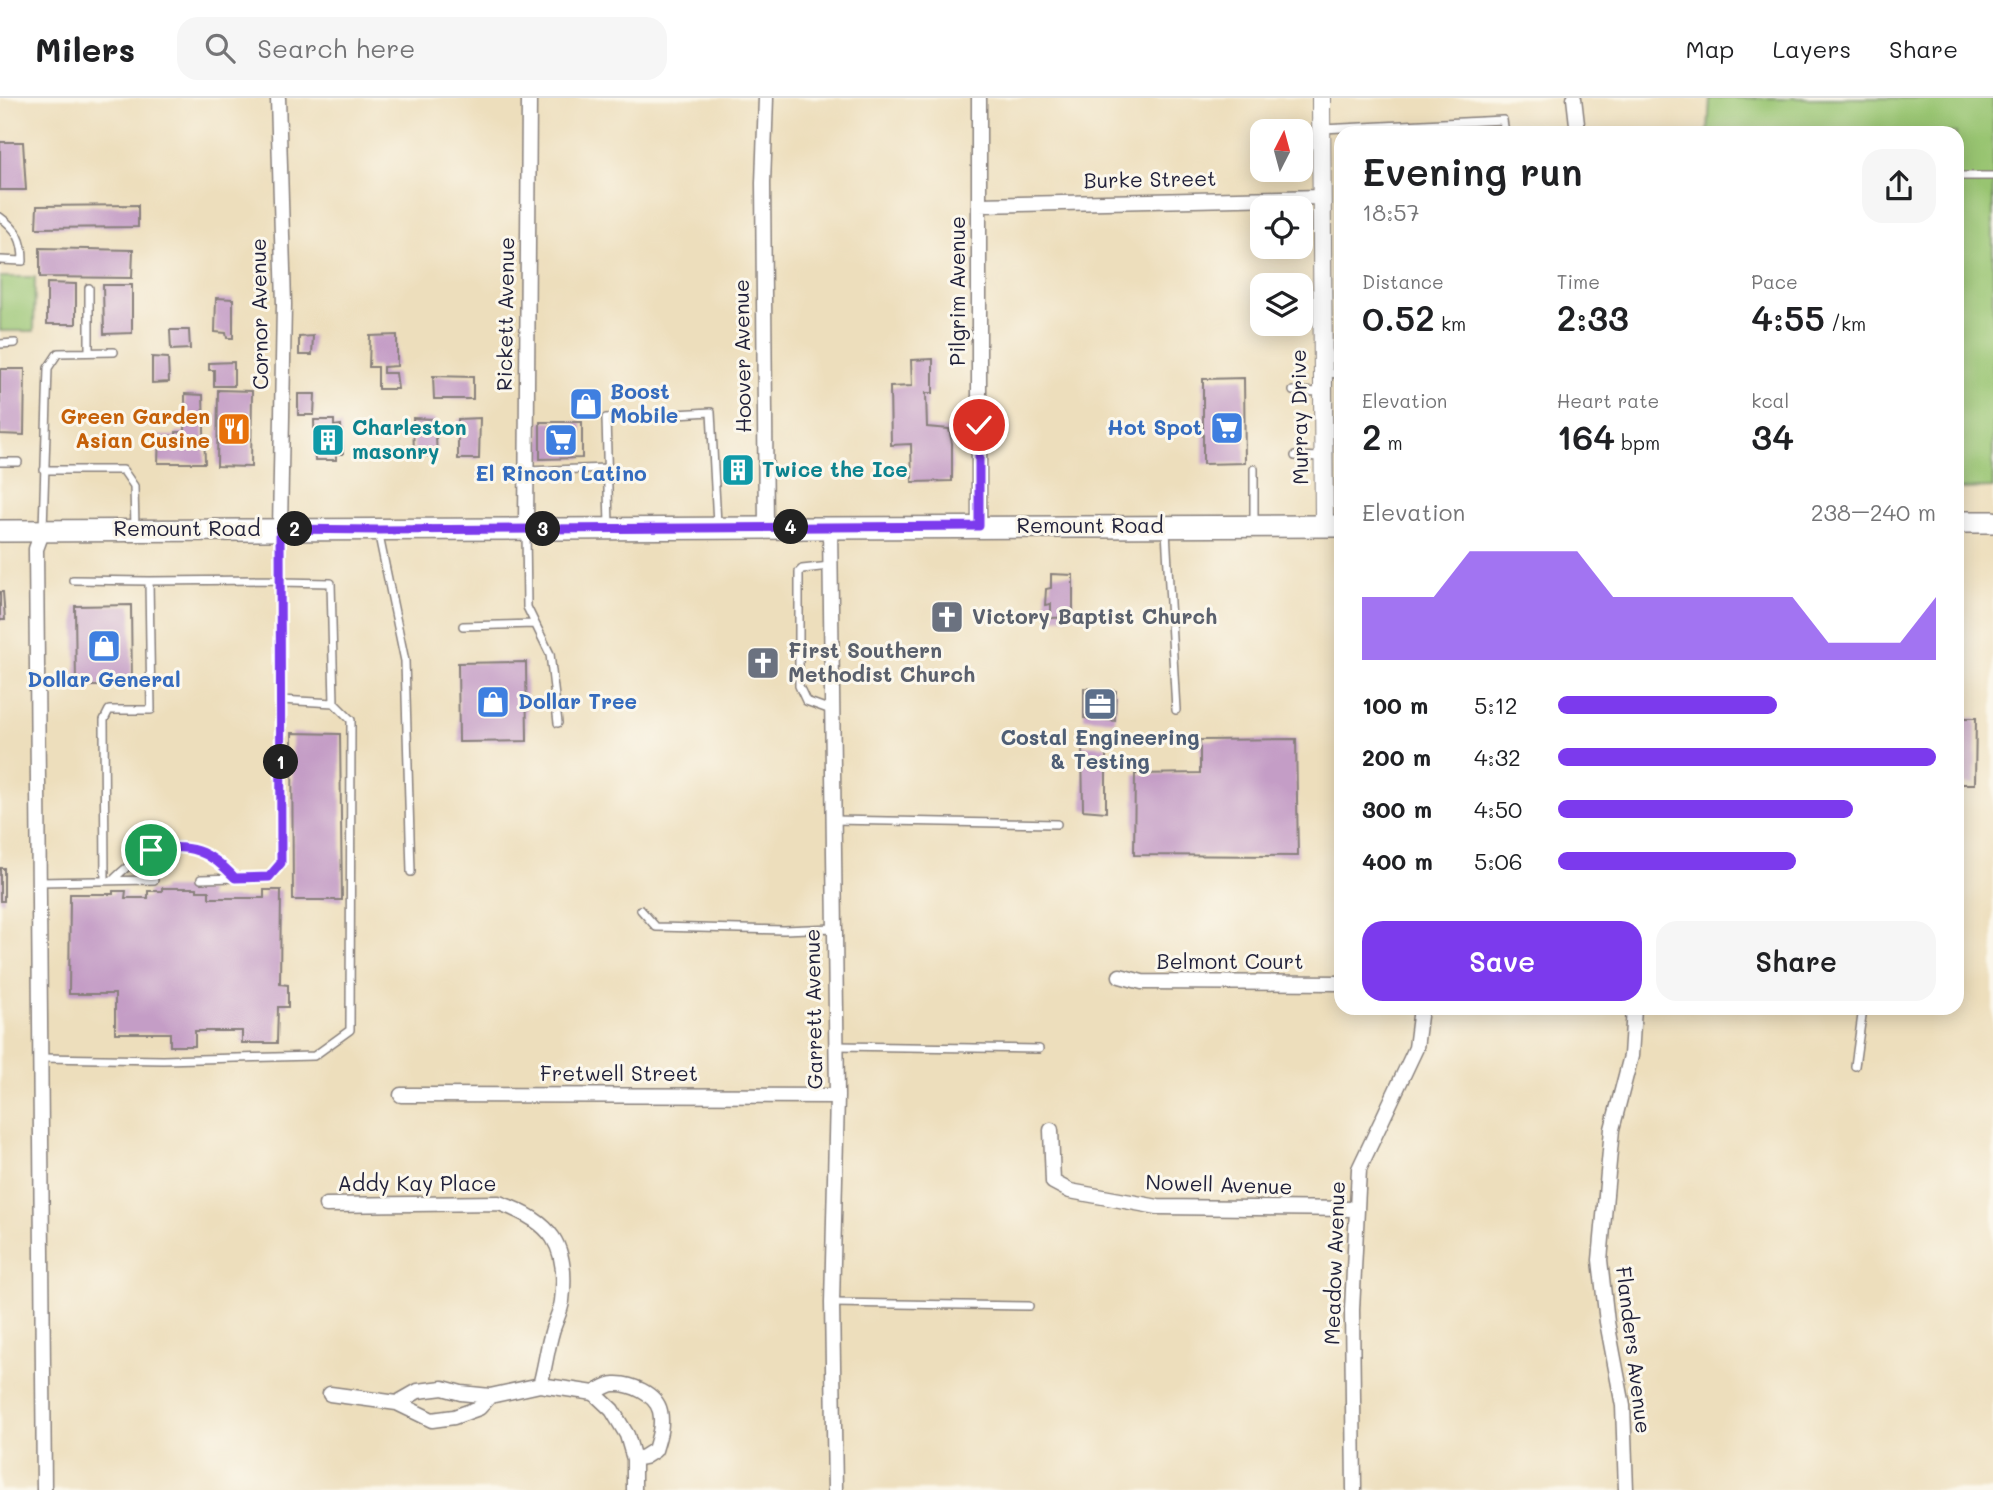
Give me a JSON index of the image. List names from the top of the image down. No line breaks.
{"streets":{"main road":["Remount Road"],"street":["Burke Street","Pilgrim Avenue","Cornor Avenue","Rickett Avenue","Hoover Avenue","Murray Drive","Belmont Court","Garrett Avenue","Fretwell Street","Addy Kay Place","Nowell Avenue","Meadow Avenue","Flanders Avenue"]},"crossings":[["Burke Street","Pilgrim Avenue"],["Burke Street","Murray Drive"],["Pilgrim Avenue","Remount Road"],["Cornor Avenue","Remount Road"],["Rickett Avenue","Remount Road"],["Hoover Avenue","Remount Road"],["Murray Drive","Remount Road"],["Remount Road","Garrett Avenue"],["Garrett Avenue","Fretwell Street"],["Nowell Avenue","Meadow Avenue"]],"places":{"shop":["Boost Mobile","Dollar General","Dollar Tree"],"supermarket":["Hot Spot","El Rincon Latino"],"restaurant":["Green Garden Asian Cusine"],"building":["Charleston masonry","Twice the Ice"],"church":["Victory Baptist Church","First Southern Methodist Church"],"office":["Costal Engineering & Testing"]},"north":"top","page":{"header":"Milers","search":"Search here","nav":["Map","Layers","Share"],"heading":["Evening run","18:57"],"stats":[["Distance","0.52 km"],["Time","2:33"],["Pace","4:55 /km"],["Elevation","2 m"],["Heart rate","164 bpm"],["kcal","34"]],"chart":["Elevation","238–240 m"],"pins":["4","2","3","1"],"list":[{"name":"100 m","note":"5:12"},{"name":"200 m","note":"4:32"},{"name":"300 m","note":"4:50"},{"name":"400 m","note":"5:06"}],"buttons":["Save","Share"]}}
